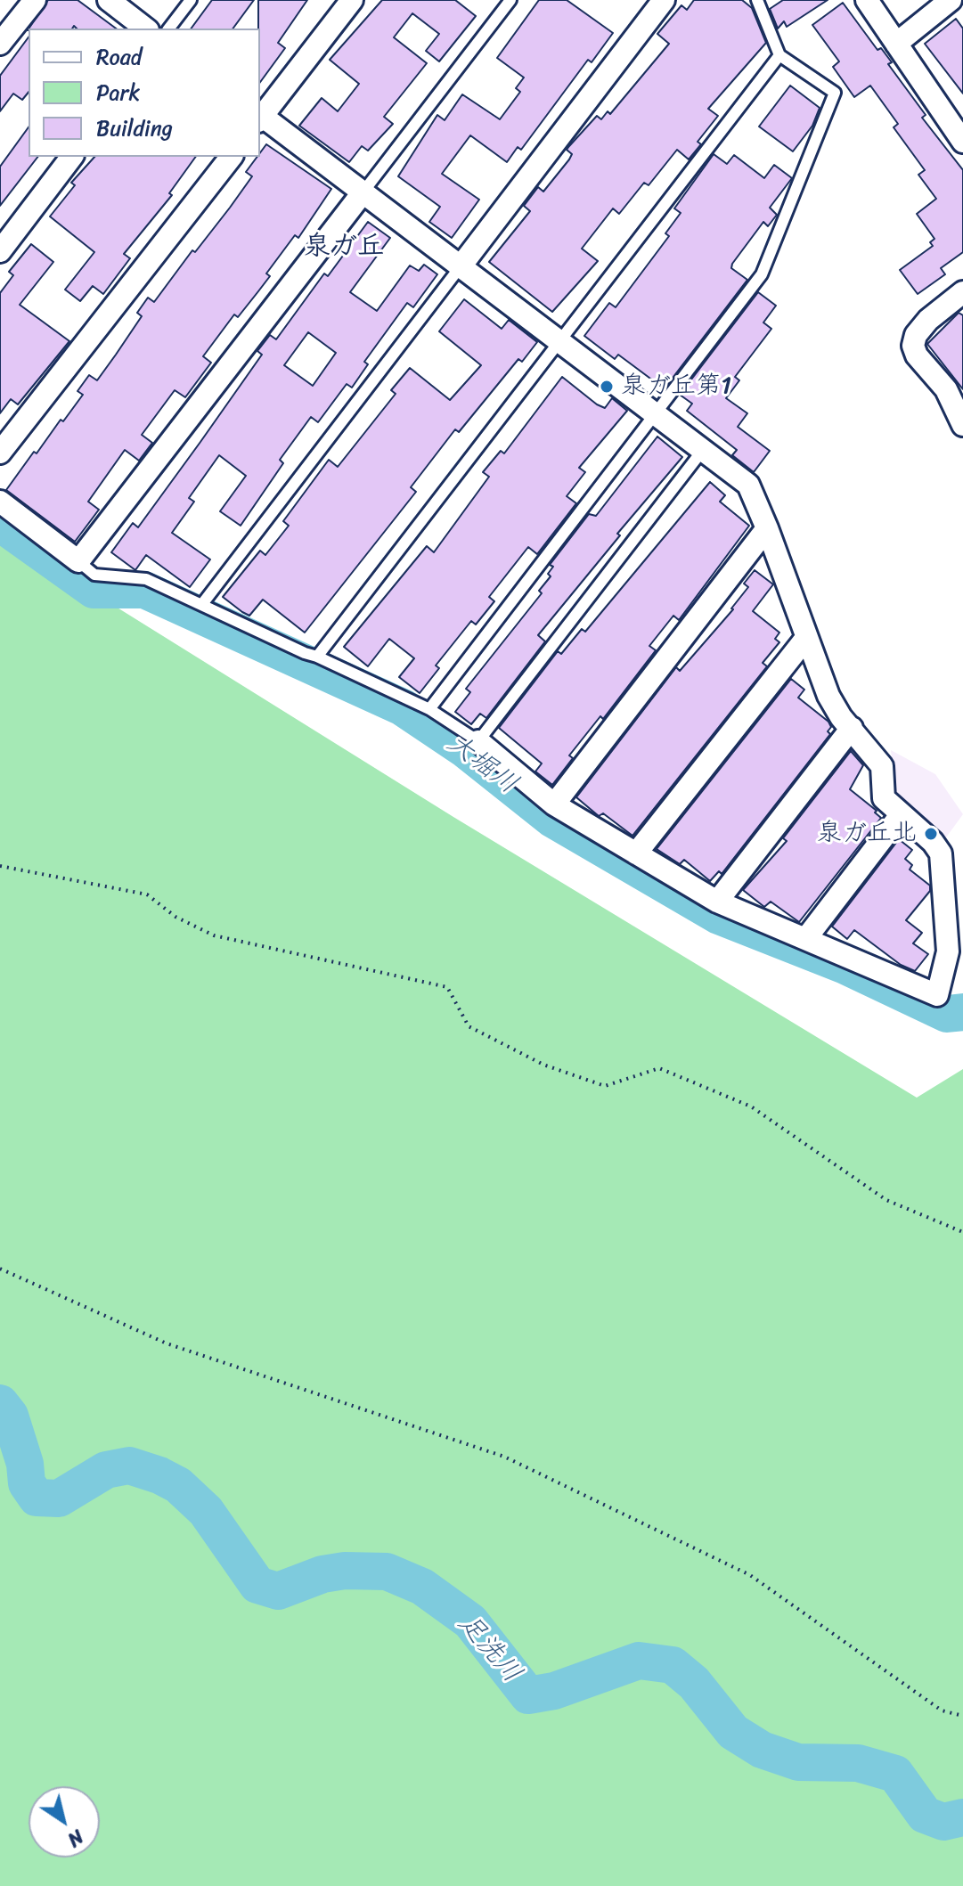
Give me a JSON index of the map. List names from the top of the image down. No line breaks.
{"districts":["泉ガ丘"],"water":["大堀川","足洗川"],"places":["泉ガ丘第1","泉ガ丘北"],"legend":["Road","Park","Building"],"north":"bottom right"}
